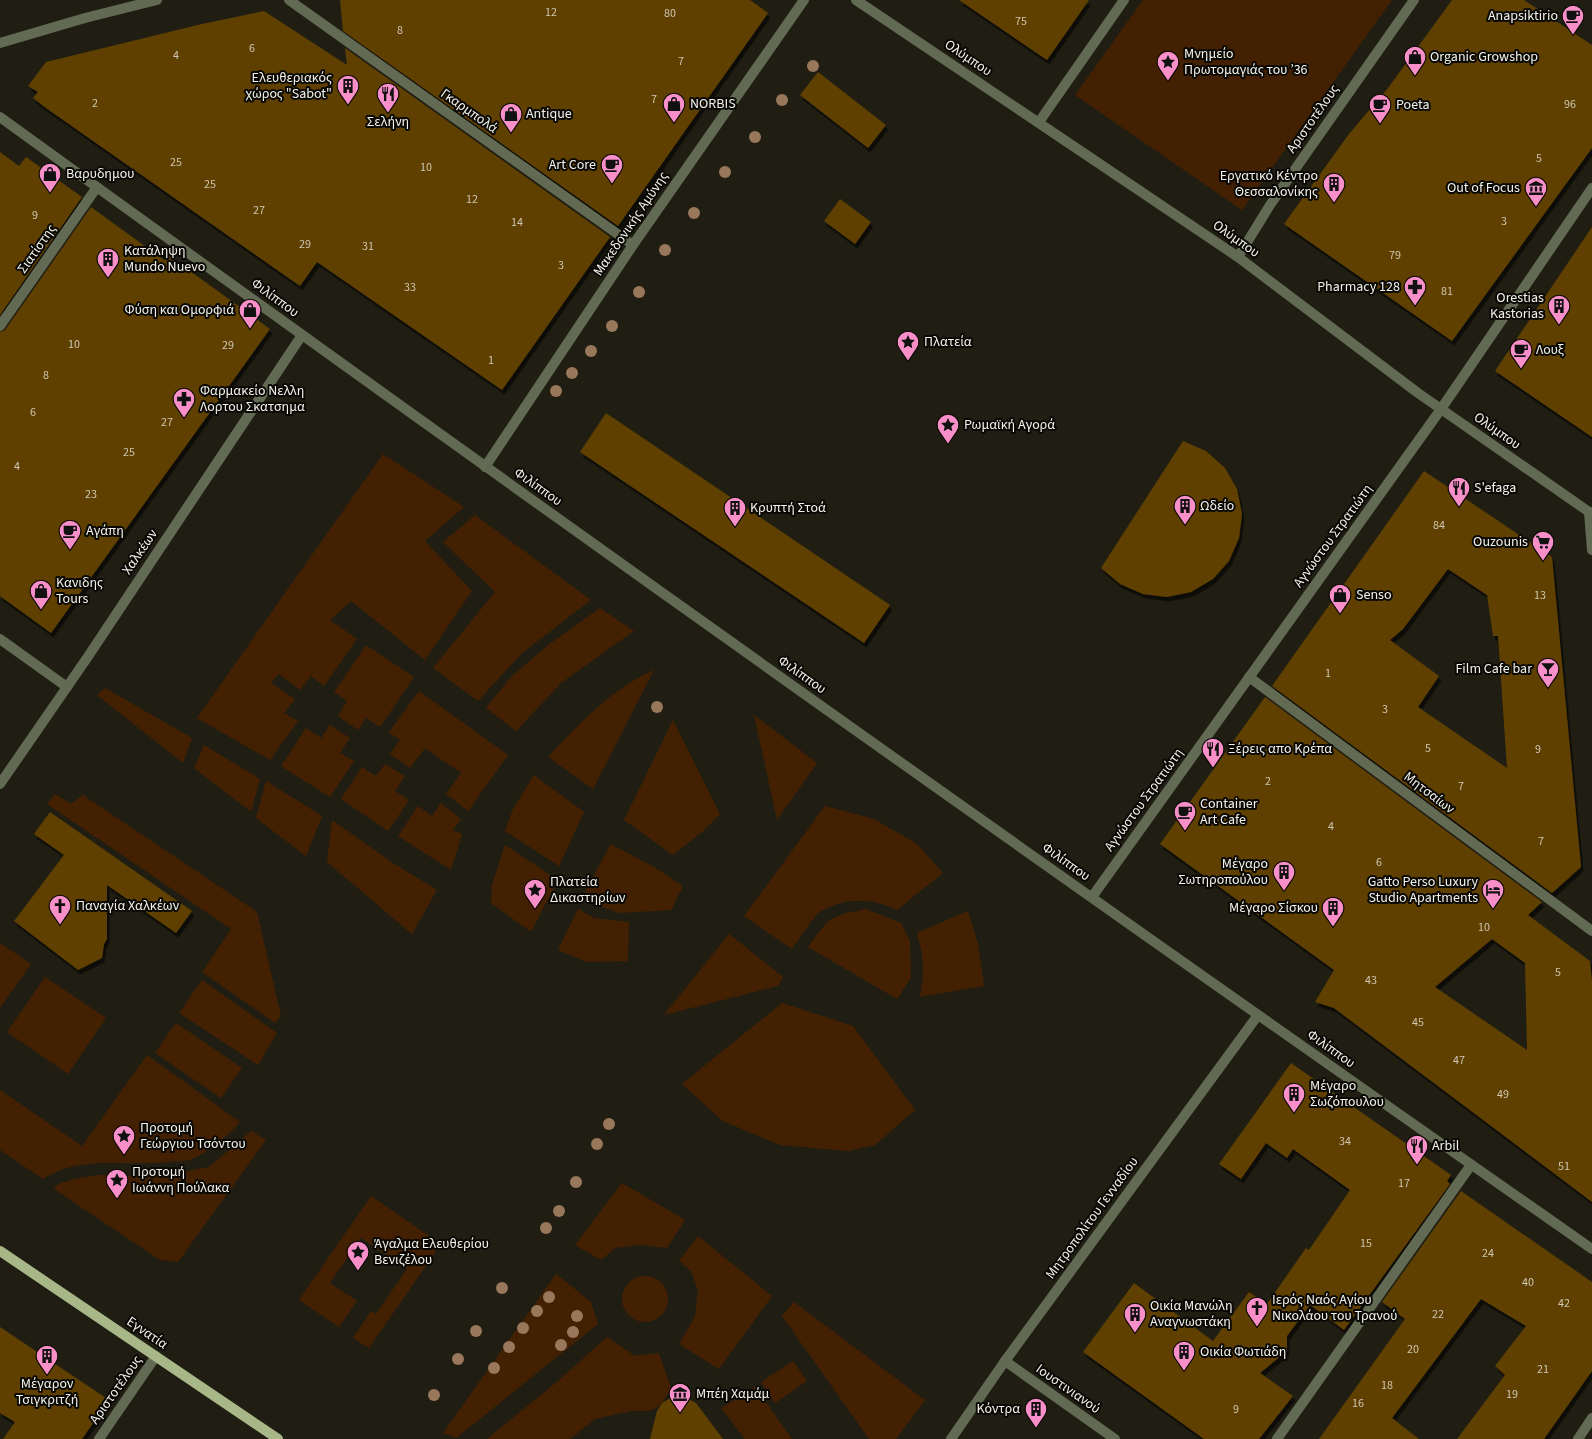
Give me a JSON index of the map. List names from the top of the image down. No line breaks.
{"streets":{"main road":["Εγνατία"],"street":["Ολύμπου","Γκαρμπολά","Αριστοτέλους","Μακεδονικής Αμύνης","Σιατίστης","Φιλίππου","Αγνώστου Στρατιώτη","Χαλκέων","Μητσαίων","Μητροπολίτου Γενναδίου","Ιουστινιανού"]},"crossings":[["Ολύμπου","Αριστοτέλους"],["Ολύμπου","Αγνώστου Στρατιώτη"],["Γκαρμπολά","Μακεδονικής Αμύνης"],["Αριστοτέλους","Εγνατία"],["Μακεδονικής Αμύνης","Φιλίππου"],["Σιατίστης","Φιλίππου"],["Φιλίππου","Αγνώστου Στρατιώτη"],["Φιλίππου","Χαλκέων"],["Φιλίππου","Μητροπολίτου Γενναδίου"],["Αγνώστου Στρατιώτη","Μητσαίων"],["Μητροπολίτου Γενναδίου","Ιουστινιανού"]],"places":{"cafe":["Anapsiktirio","Poeta","Art Core","Λουξ","Αγάπη","Container Art Cafe"],"shop":["Organic Growshop","NORBIS","Antique","Βαρυδημου","Φύση και Ομορφιά","Κανιδης Tours","Senso"],"place":["Μνημείο Πρωτομαγιάς του ’36","Πλατεία","Ρωμαϊκή Αγορά","Πλατεία Δικαστηρίων","Προτομή Γεώργιου Τσόντου","Προτομή Ιωάννη Πούλακα","Άγαλμα Ελευθερίου Βενιζέλου"],"building":["Ελευθεριακός χώρος \"Sabot\"","Εργατικό Κέντρο Θεσσαλονίκης","Κατάληψη Mundo Nuevo","Orestias Kastorias","Ωδείο","Κρυπτή Στοά","Μέγαρο Σωτηροπούλου","Μέγαρο Σίσκου","Μέγαρο Σωζόπουλου","Οικία Μανώλη Αναγνωστάκη","Οικία Φωτιάδη","Μέγαρον Τσιγκριτζή","Κόντρα"],"restaurant":["Σελήνη","S'efaga","Ξέρεις απο Κρέπα","Arbil"],"museum":["Out of Focus","Μπέη Χαμάμ"],"pharmacy":["Pharmacy 128","Φαρμακείο Νελλη Λορτου Σκατσημα"],"supermarket":["Ouzounis"],"bar":["Film Cafe bar"],"hotel":["Gatto Perso Luxury Studio Apartments"],"church":["Παναγία Χαλκέων","Ιερός Ναός Αγίου Νικολάου του Τρανού"]},"house_numbers":["12","80","75","8","6","4","7","7","2","96","5","25","10","25","12","27","9","3","14","29","31","79","3","33","81","10","29","1","8","6","27","25","4","23","84","13","1","3","5","9","2","7","4","7","6","10","5","43","45","47","49","34","51","17","15","24","40","42","22","20","21","18","19","16","9"]}
